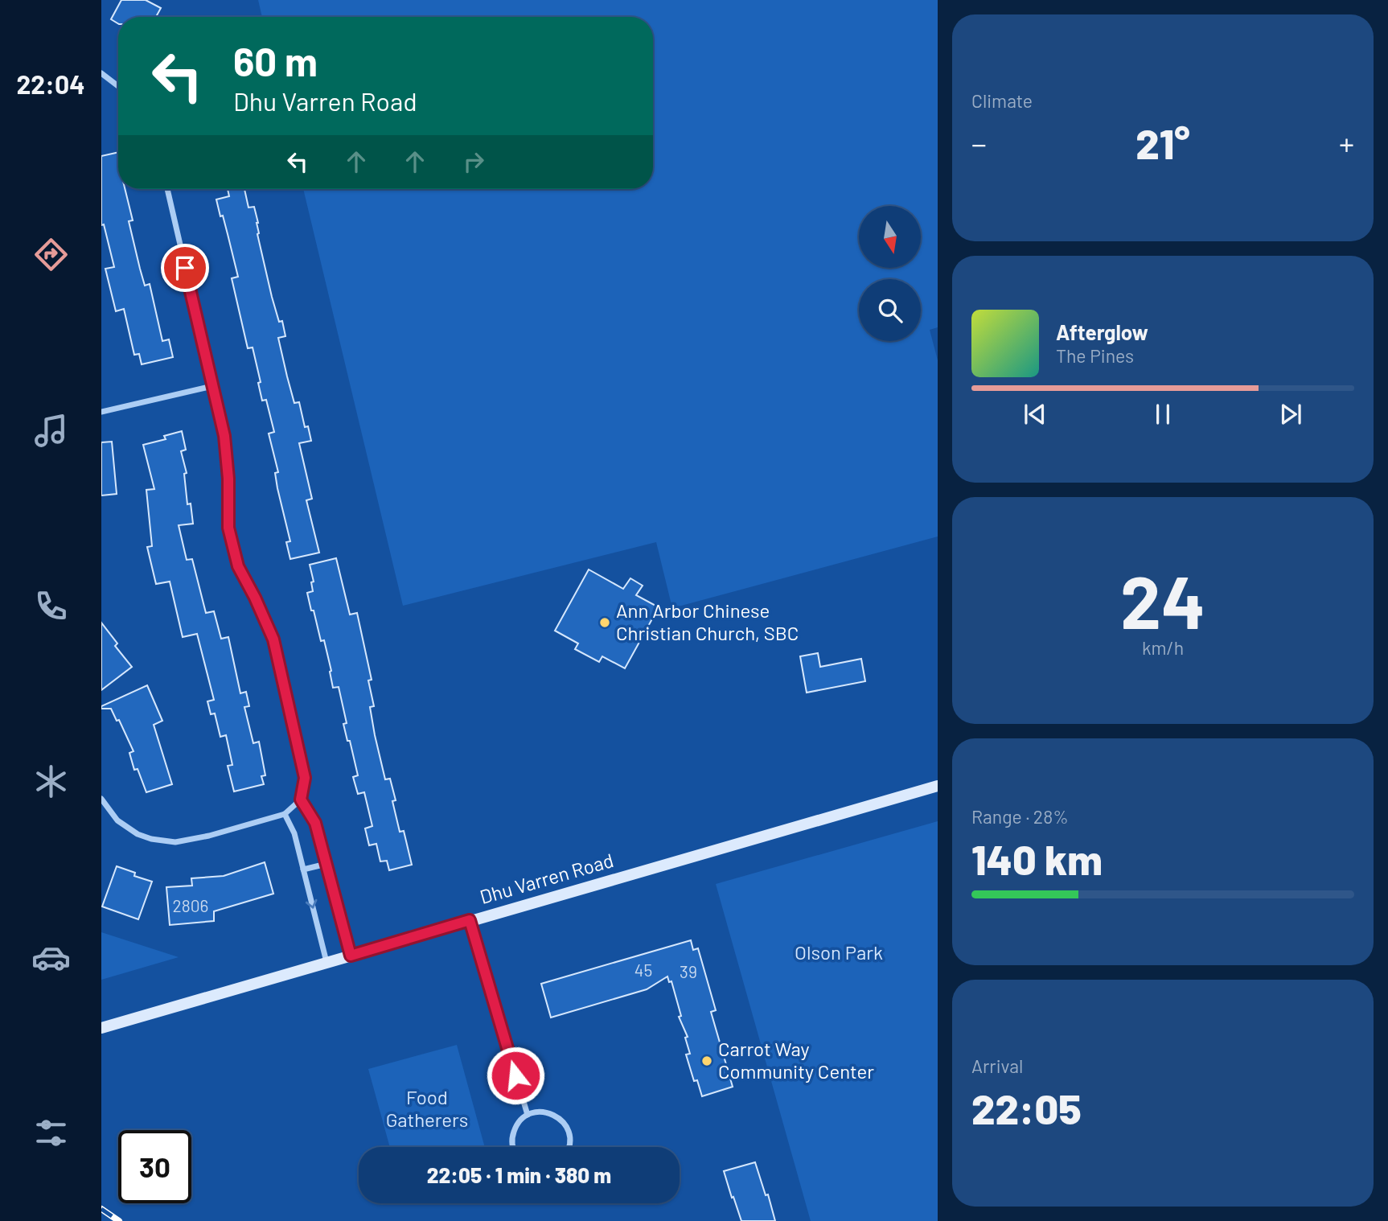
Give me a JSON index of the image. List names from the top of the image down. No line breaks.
{"streets":{"main road":["Dhu Varren Road"]},"parks":["Olson Park","Food Gatherers"],"places":["Ann Arbor Chinese Christian Church, SBC","Carrot Way Community Center"],"house_numbers":["2806","45","39"],"north":"bottom","page":{"tabs":"22:04","tile":["Climate",["24","km/h"],["Range · 28%","140 km"],["Arrival","22:05"]],"turn":["60 m","Dhu Varren Road"],"heat":["−","21°","+"],"song":["Afterglow","The Pines"],"limit":"30","trip":"22:05 · 1 min · 380 m"}}
